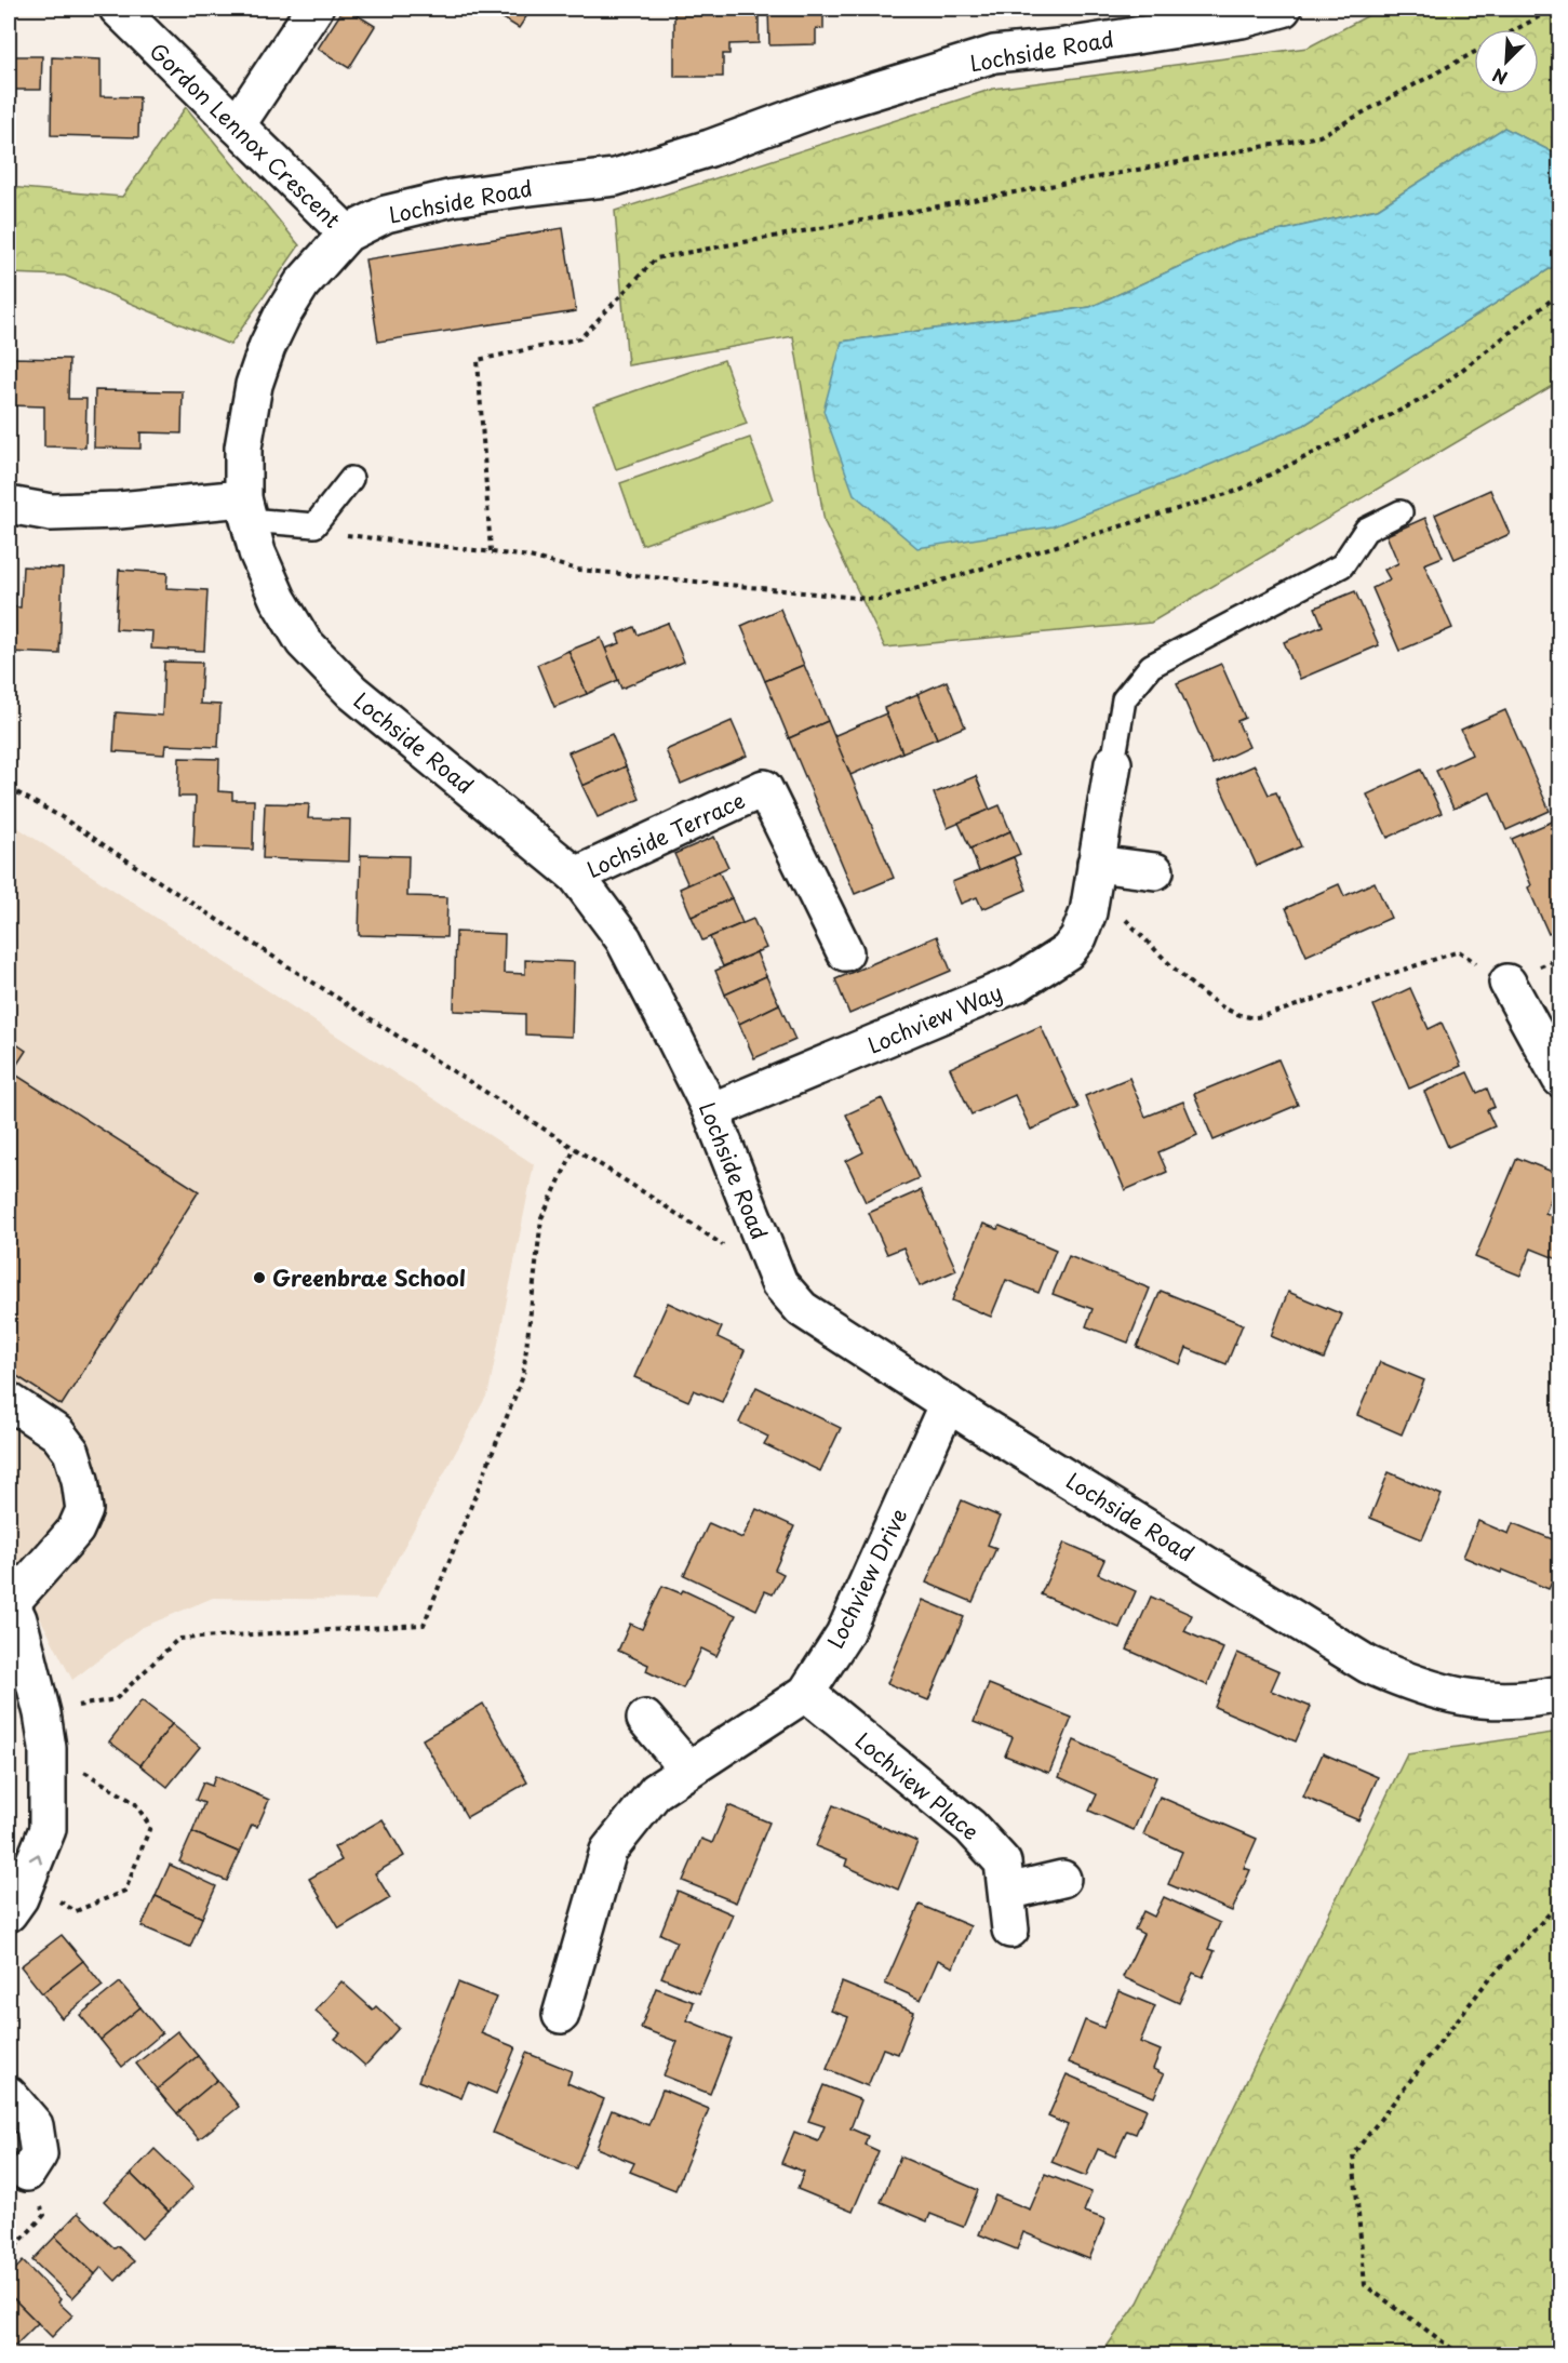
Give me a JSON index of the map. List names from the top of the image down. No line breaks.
{"streets":{"street":["Lochside Road","Gordon Lennox Crescent","Lochside Terrace","Lochview Way","Lochview Drive","Lochview Place"]},"crossings":[["Lochside Road","Gordon Lennox Crescent"],["Lochside Road","Lochside Terrace"],["Lochside Road","Lochview Way"],["Lochside Road","Lochview Drive"],["Lochview Drive","Lochview Place"]],"places":["Greenbrae School"],"north":"bottom left"}
